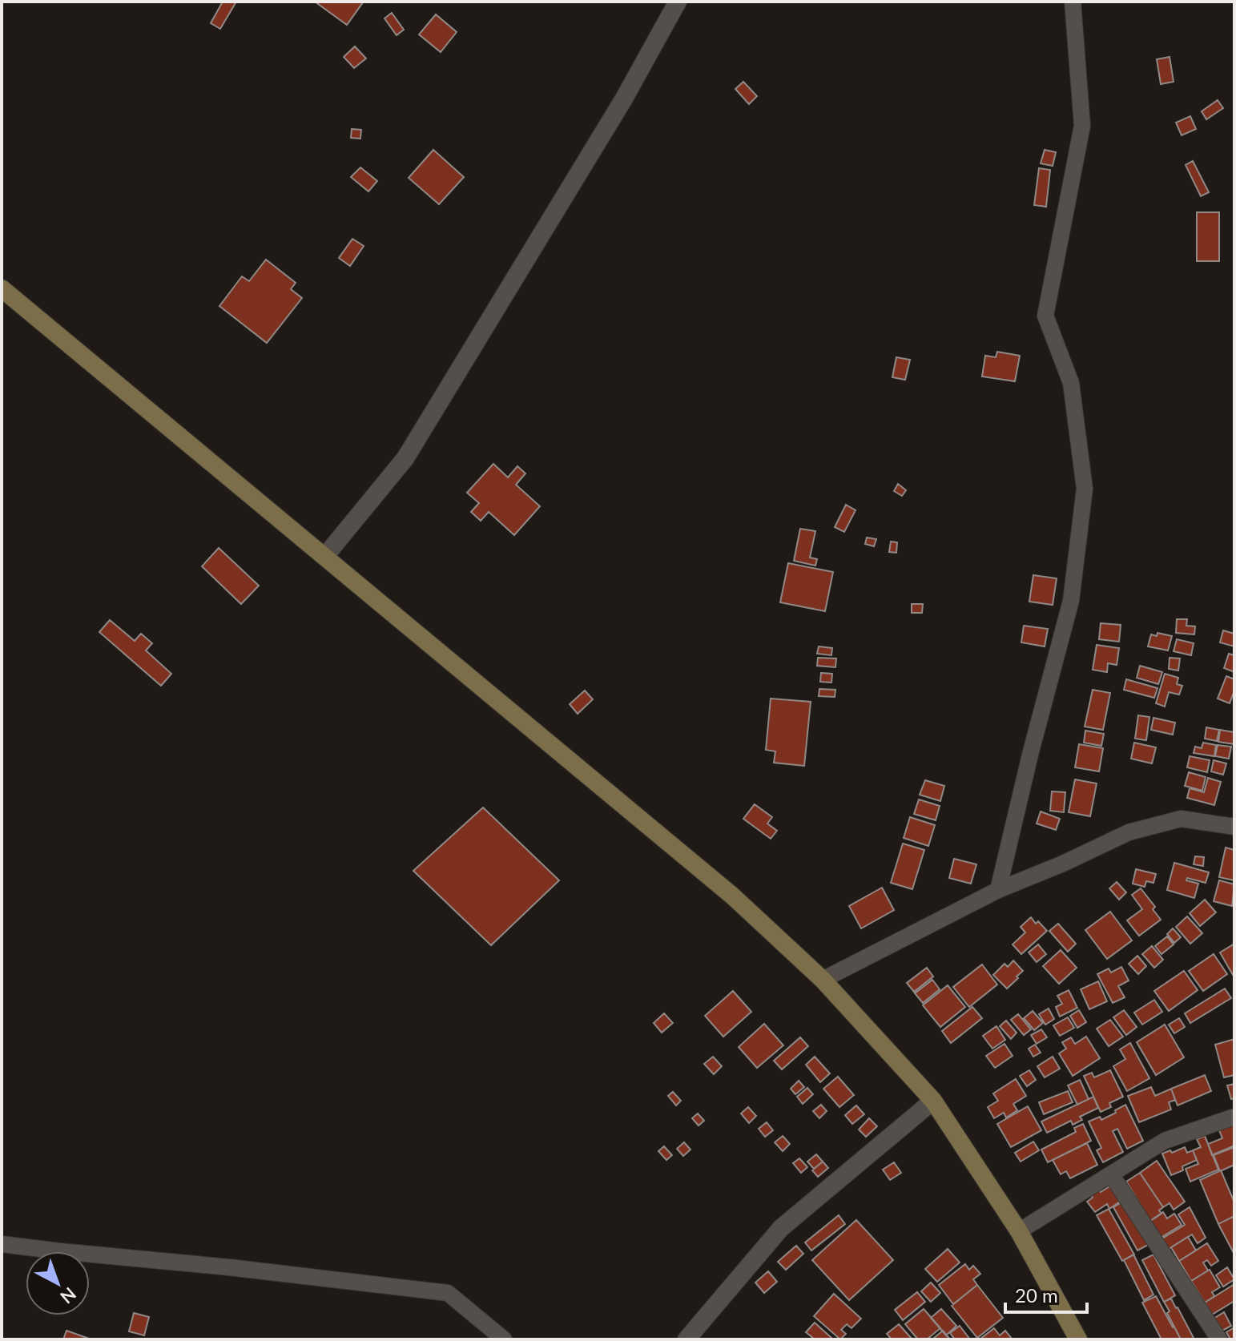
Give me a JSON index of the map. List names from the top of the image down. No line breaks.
{"scale_bar":"20 m","north":"bottom right"}
